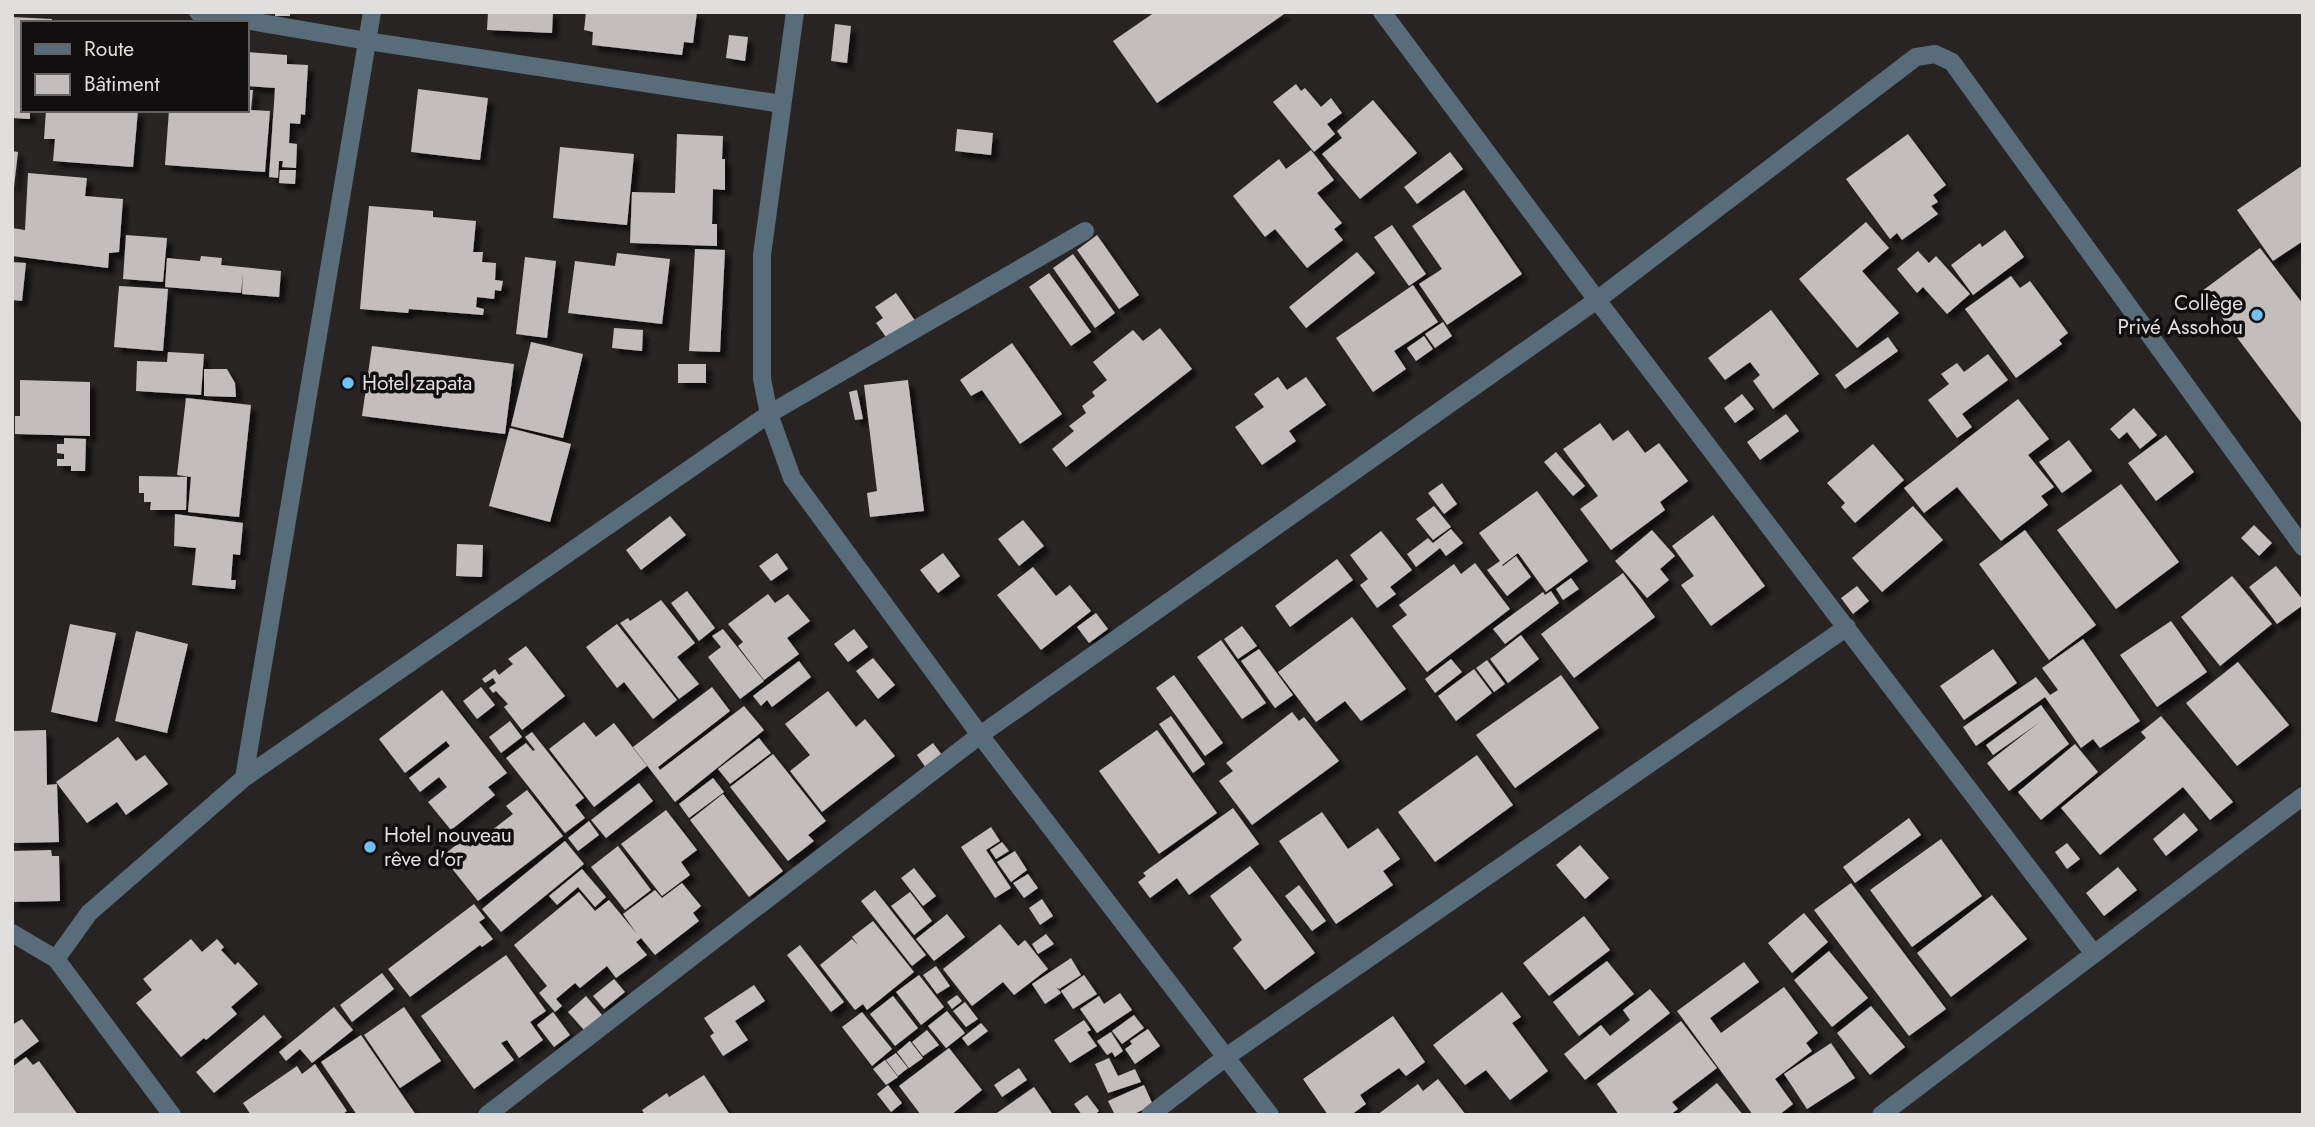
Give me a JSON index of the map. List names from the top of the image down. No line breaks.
{"places":["Collège Privé Assohou","Hotel zapata","Hotel nouveau rêve d'or"],"legend":["Route","Bâtiment"]}
